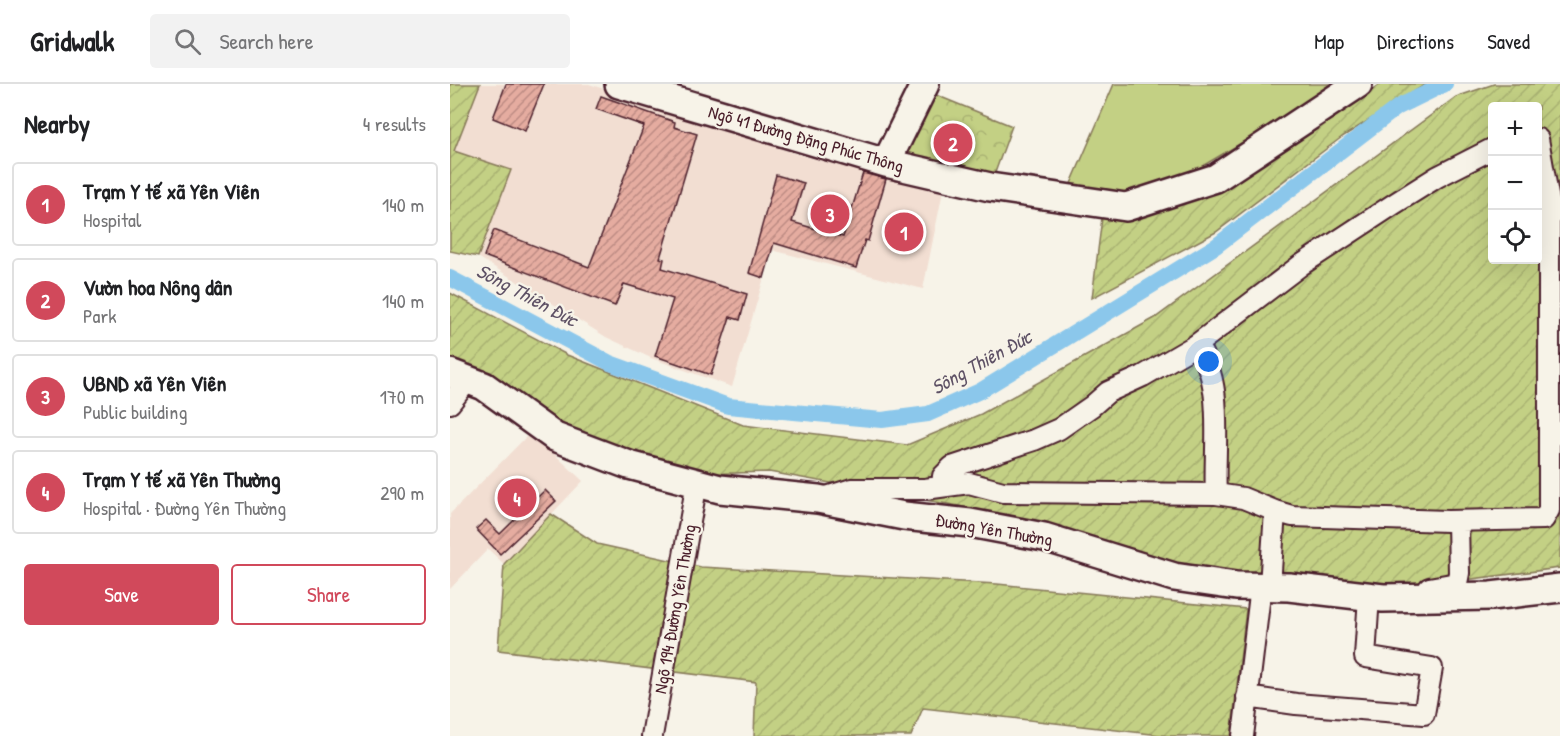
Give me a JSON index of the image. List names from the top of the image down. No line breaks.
{"streets":{"main road":["Ngõ 41 Đường Đặng Phúc Thông","Đường Yên Thường"],"street":["Ngõ 194 Đường Yên Thường"]},"crossings":[["Đường Yên Thường","Ngõ 194 Đường Yên Thường"]],"water":["Sông Thiên Đức"],"page":{"header":"Gridwalk","search":"Search here","nav":["Map","Directions","Saved"],"heading":["Nearby","4 results"],"map_buttons":["+","−"],"pins":["2","3","1","4"],"list":[{"mark":"1","name":"Trạm Y tế xã Yên Viên","note":"Hospital","value":"140 m"},{"mark":"2","name":"Vườn hoa Nông dân","note":"Park","value":"140 m"},{"mark":"3","name":"UBND xã Yên Viên","note":"Public building","value":"170 m"},{"mark":"4","name":"Trạm Y tế xã Yên Thường","note":"Hospital · Đường Yên Thường","value":"290 m"}],"buttons":["Save","Share"]}}
